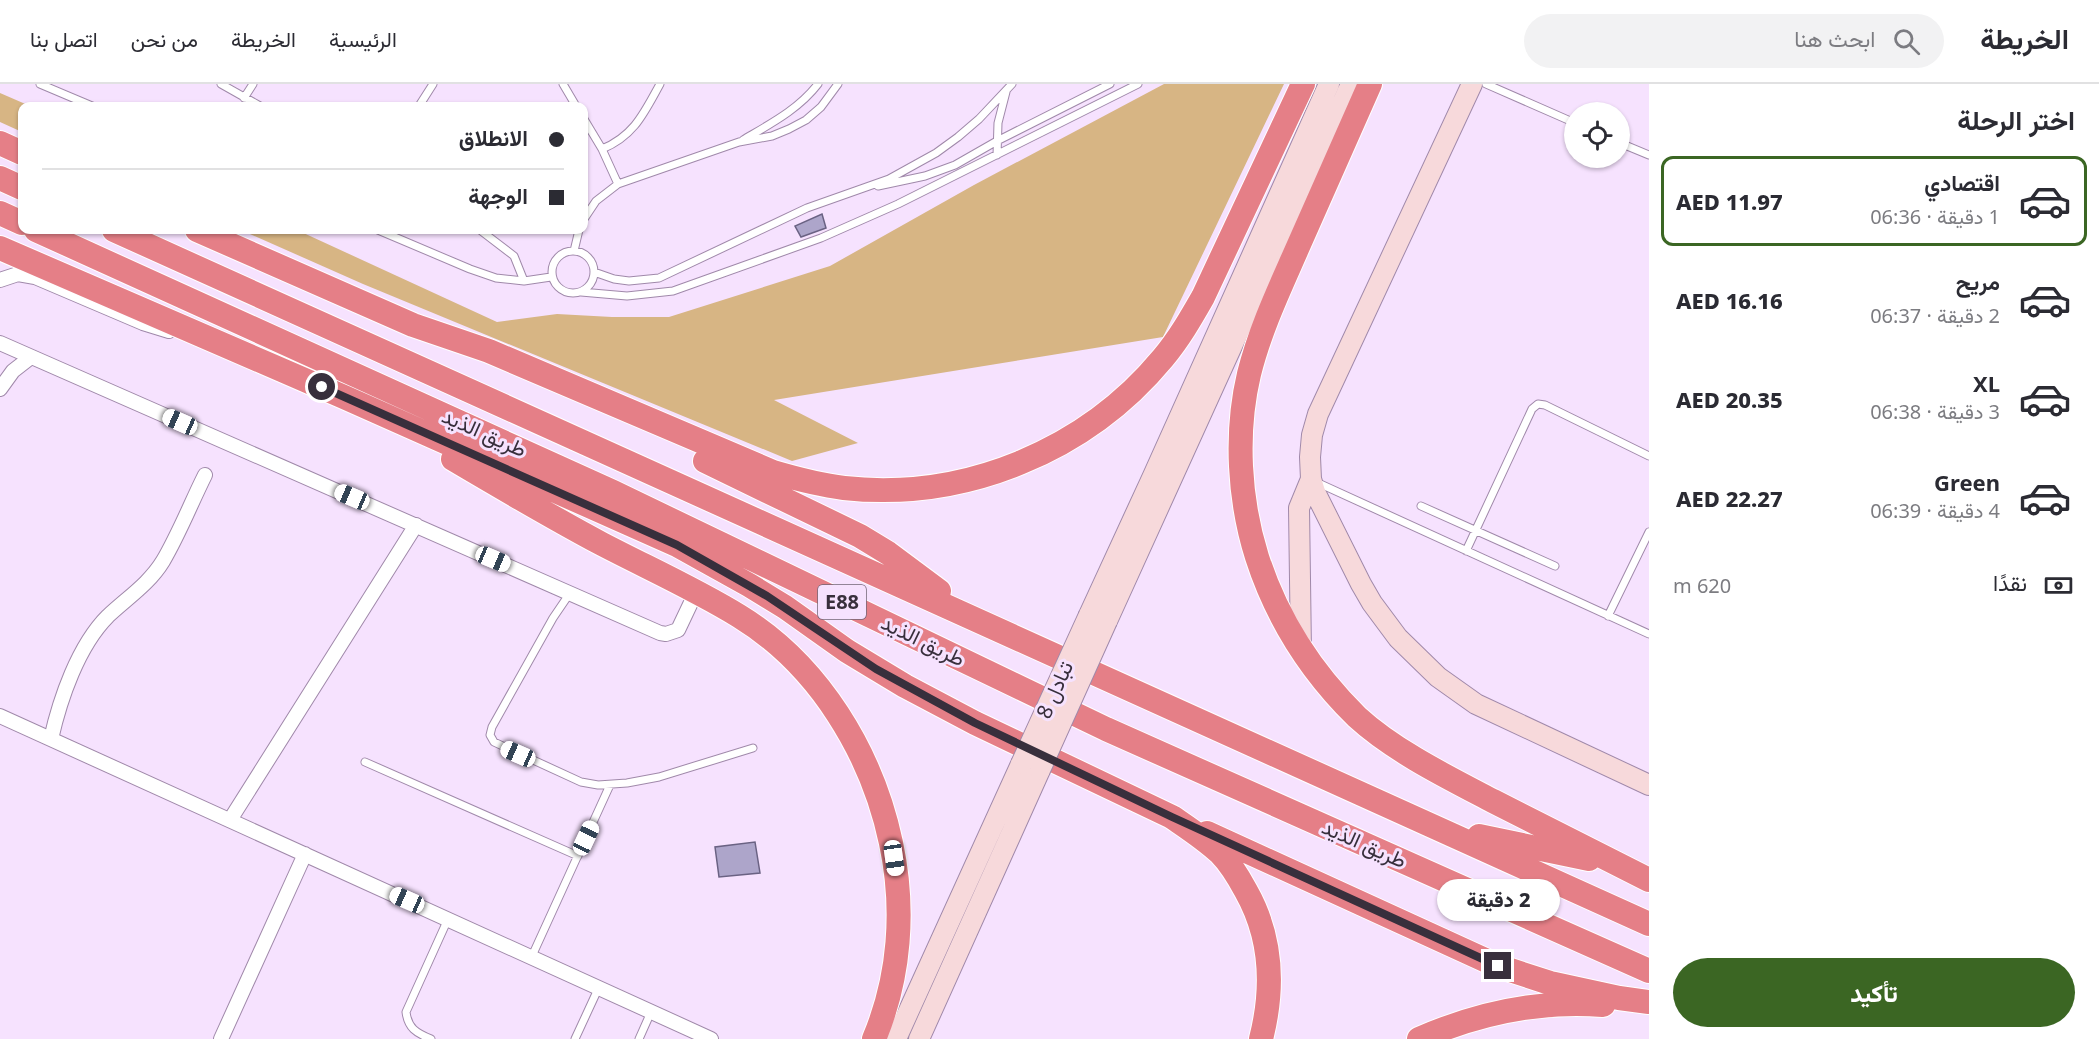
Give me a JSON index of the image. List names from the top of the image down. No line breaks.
{"streets":{"highway":["طريق الذيد","E88"],"main road":["تبادل 8"]},"page":{"header":"الخريطة","search":"ابحث هنا","nav":["الرئيسية","الخريطة","من نحن","اتصل بنا"],"heading":"اختر الرحلة","banner":["الانطلاق","الوجهة"],"list":[{"name":"اقتصادي","note":"1 دقيقة · 06:36","value":"AED 11.97"},{"name":"مريح","note":"2 دقيقة · 06:37","value":"AED 16.16"},{"name":"XL","note":"3 دقيقة · 06:38","value":"AED 20.35"},{"name":"Green","note":"4 دقيقة · 06:39","value":"AED 22.27"}],"pay":["نقدًا","620 m"],"bubble":"2 دقيقة","buttons":"تأكيد"}}
